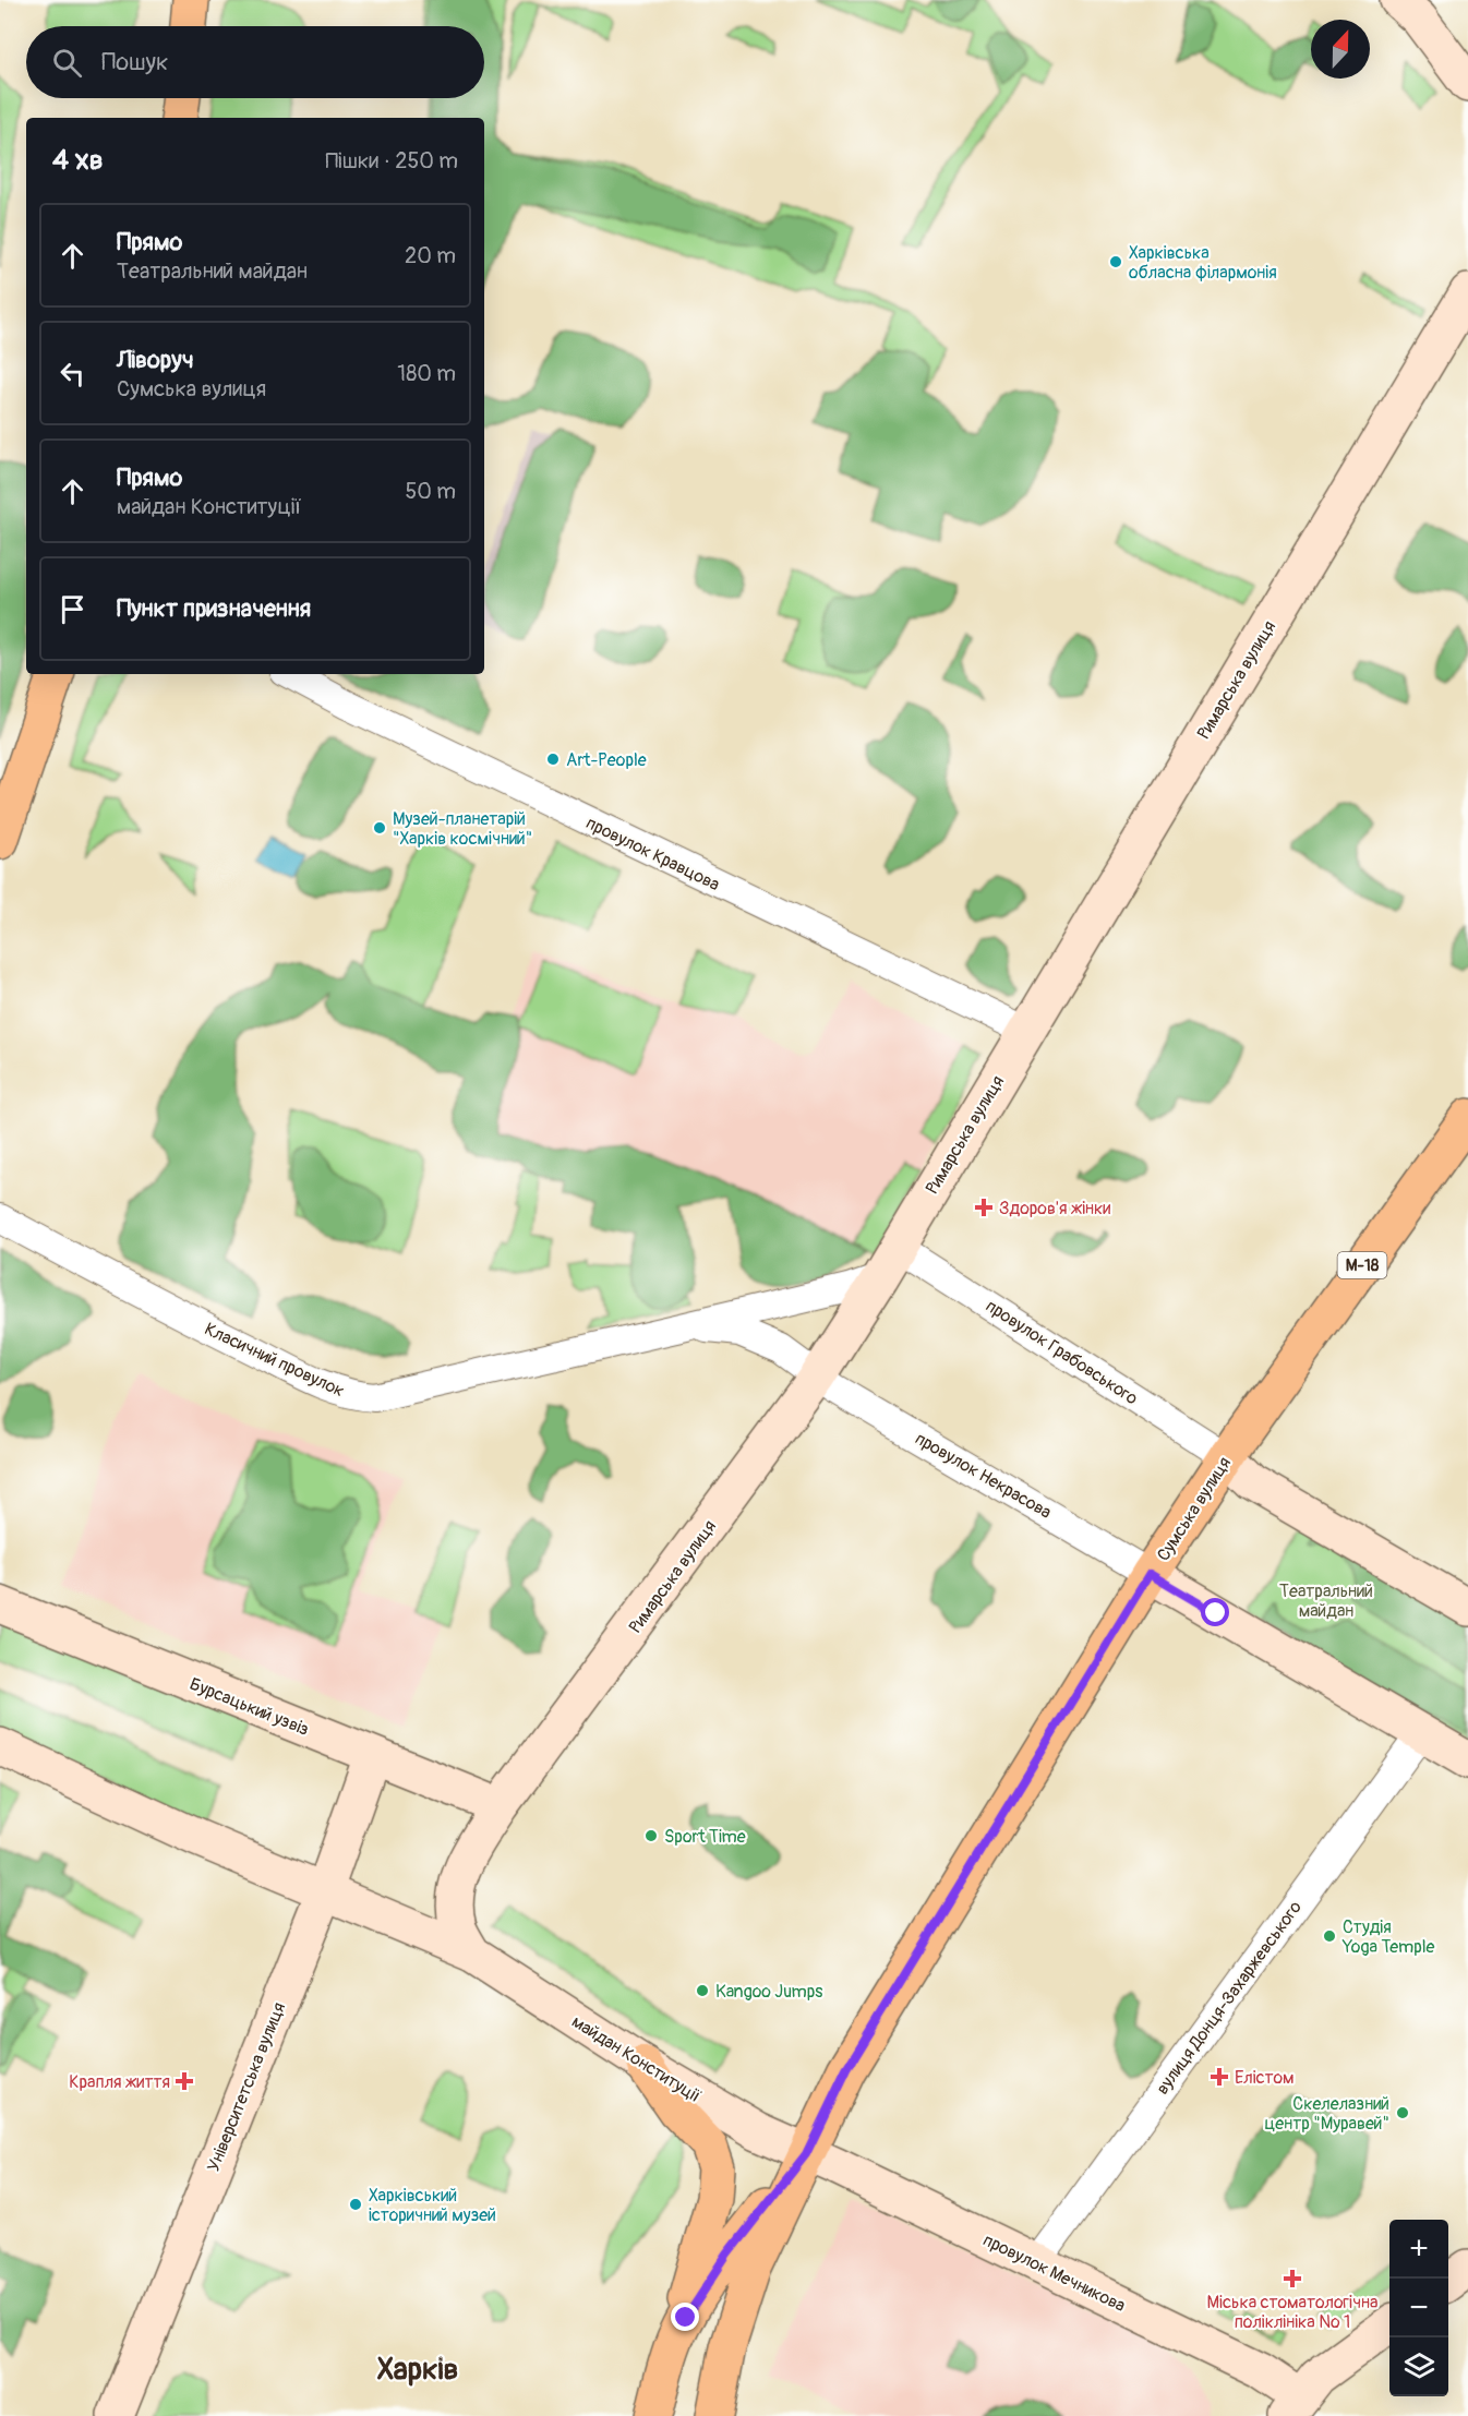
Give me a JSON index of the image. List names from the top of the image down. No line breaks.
{"streets":{"main road":["М-18","Сумська вулиця"],"street":["Римарська вулиця","провулок Кравцова","провулок Грабовського","Класичний провулок","провулок Некрасова","Бурсацький узвіз","вулиця Донця-Захаржевського","майдан Конституції","Університетська вулиця","провулок Мечникова"]},"crossings":[["Римарська вулиця","провулок Кравцова"],["Римарська вулиця","провулок Грабовського"],["Римарська вулиця","Класичний провулок"],["Римарська вулиця","провулок Некрасова"],["Римарська вулиця","Бурсацький узвіз"],["Римарська вулиця","майдан Конституції"],["М-18","Сумська вулиця"],["М-18","майдан Конституції"],["М-18","провулок Мечникова"],["провулок Грабовського","Класичний провулок"],["провулок Грабовського","Сумська вулиця"],["Класичний провулок","провулок Некрасова"],["провулок Некрасова","Сумська вулиця"],["Сумська вулиця","майдан Конституції"],["Сумська вулиця","провулок Мечникова"],["Бурсацький узвіз","Університетська вулиця"],["вулиця Донця-Захаржевського","провулок Мечникова"],["майдан Конституції","провулок Мечникова"]],"districts":["Харків"],"parks":["Театральний майдан"],"places":{"other":["Харківська обласна філармонія","Art-People","Музей-планетарій \"Харків космічний\"","Sport Time","Студiя Yoga Temple","Kangoo Jumps","Скелелазний центр \"Муравей\"","Харківський історичний музей"],"health":["Здоров'я жінки","Елістом","Крапля життя","Міська стоматологічна поліклініка № 1"]},"north":"top","page":{"search":"Пошук","heading":["4 хв","Пішки · 250 m"],"list":[["Прямо","Театральний майдан","20 m"],["Ліворуч","Сумська вулиця","180 m"],["Прямо","майдан Конституції","50 m"],"Пункт призначення"],"map_buttons":["+","−"]}}
